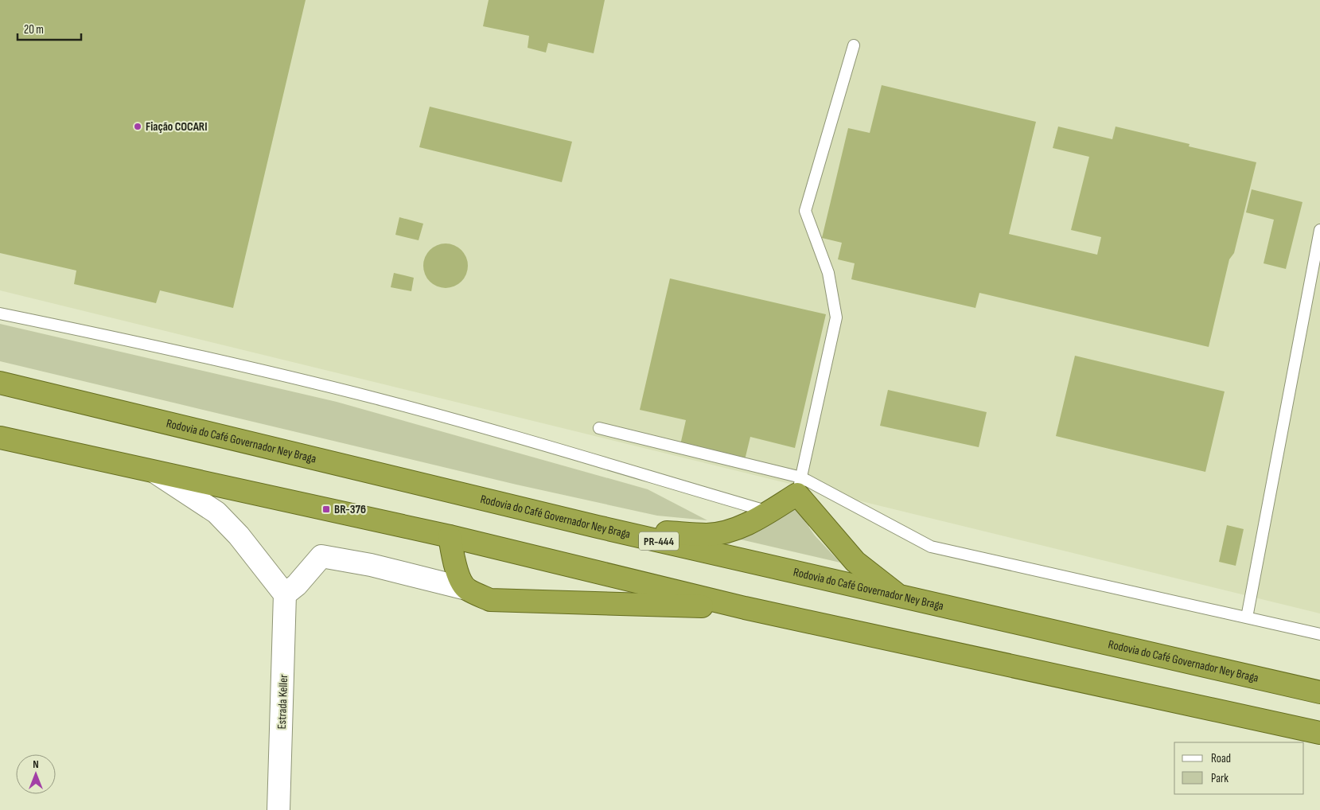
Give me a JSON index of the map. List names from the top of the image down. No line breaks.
{"streets":{"highway":["Rodovia do Café Governador Ney Braga","PR-444"],"street":["Estrada Keller"]},"places":{"other":["Fiação COCARI"],"transit":["BR-376"]},"legend":["Road","Park"],"scale_bar":"20 m","north":"top"}
